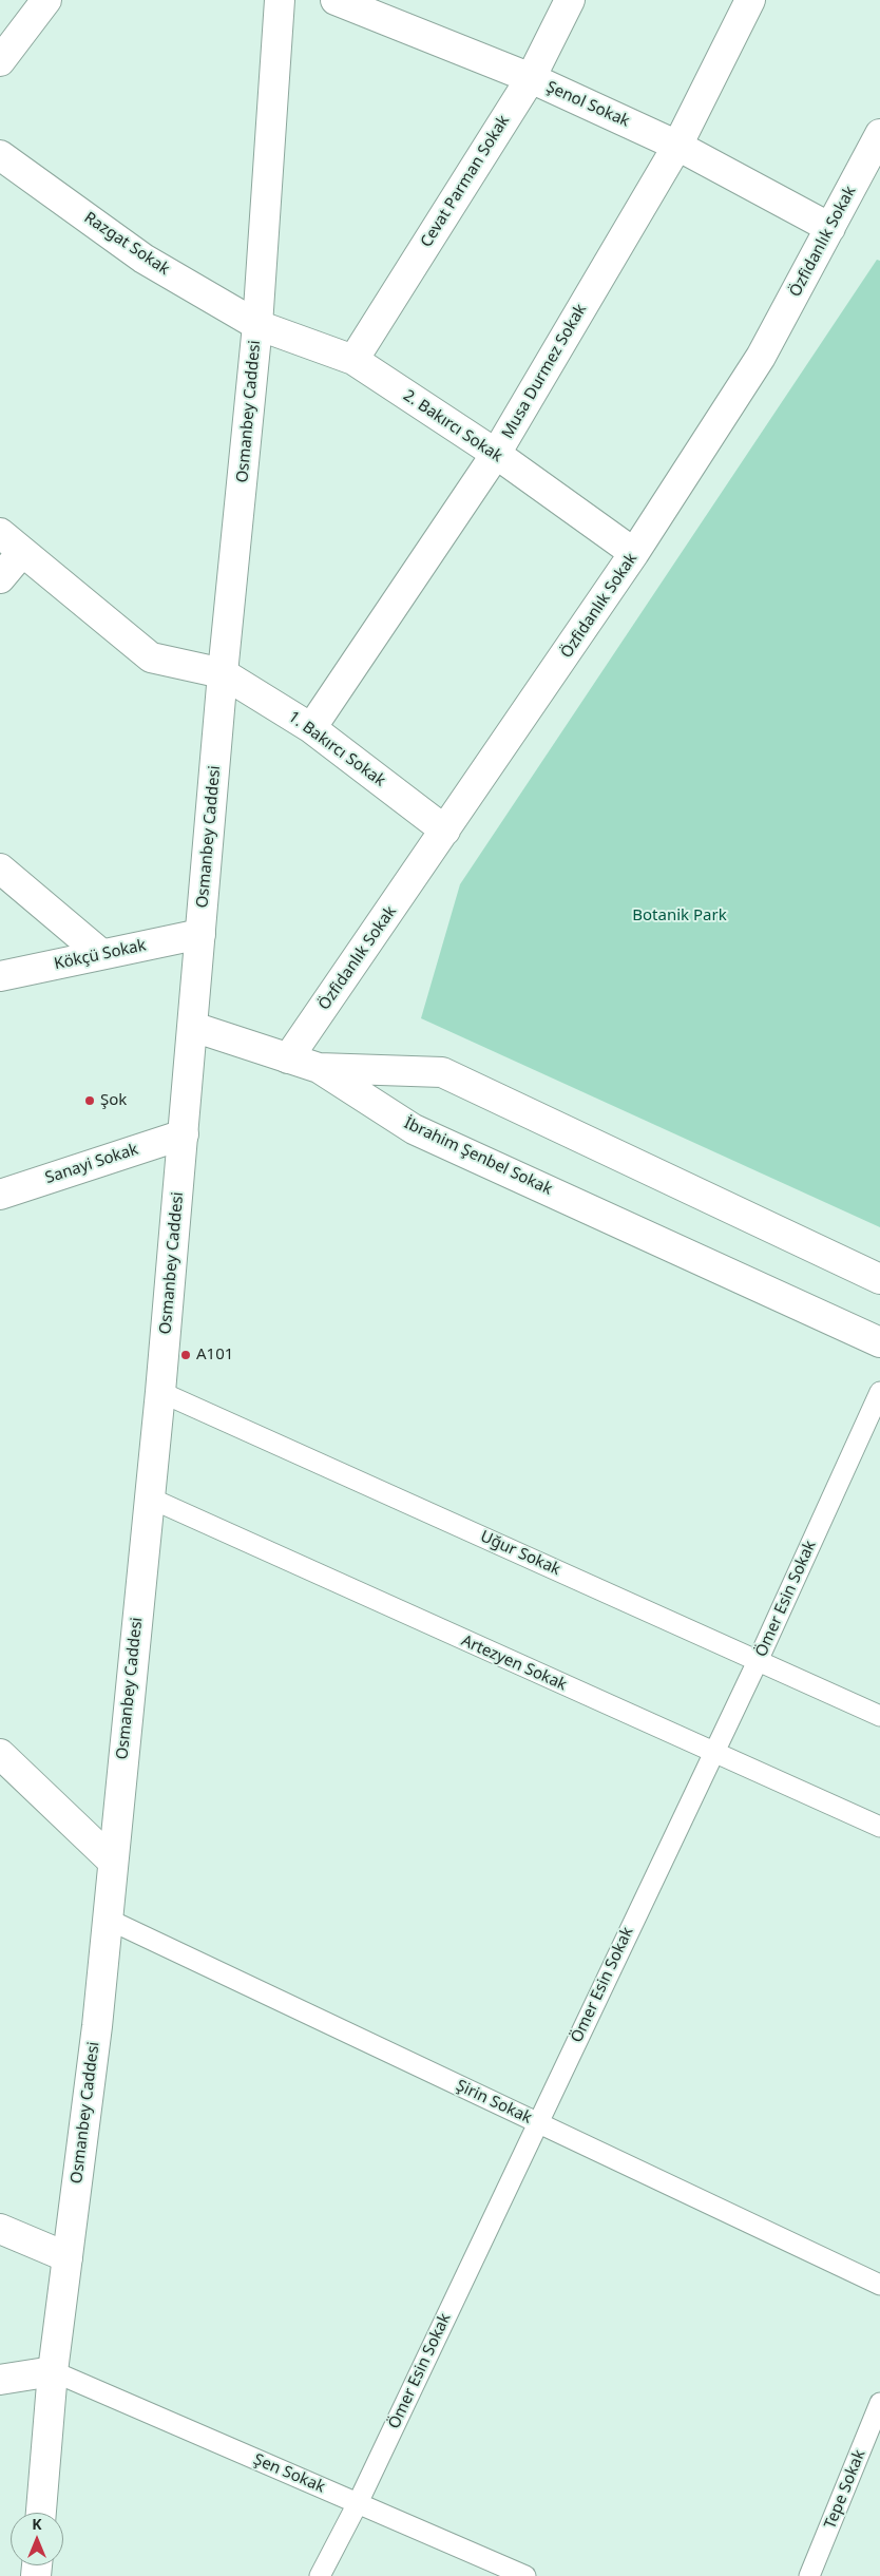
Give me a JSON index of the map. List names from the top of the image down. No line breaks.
{"streets":{"street":["Şenol Sokak","Cevat Parman Sokak","Özfidanlık Sokak","Razgat Sokak","Musa Durmez Sokak","Osmanbey Caddesi","2. Bakırcı Sokak","1. Bakırcı Sokak","Kökçü Sokak","İbrahim Şenbel Sokak","Sanayi Sokak"],"lane":["Uğur Sokak","Ömer Esin Sokak","Artezyen Sokak","Şirin Sokak","Şen Sokak","Tepe Sokak"]},"crossings":[["Şenol Sokak","Cevat Parman Sokak"],["Şenol Sokak","Özfidanlık Sokak"],["Şenol Sokak","Musa Durmez Sokak"],["Cevat Parman Sokak","2. Bakırcı Sokak"],["Özfidanlık Sokak","2. Bakırcı Sokak"],["Özfidanlık Sokak","1. Bakırcı Sokak"],["Razgat Sokak","Osmanbey Caddesi"],["Razgat Sokak","2. Bakırcı Sokak"],["Musa Durmez Sokak","2. Bakırcı Sokak"],["Musa Durmez Sokak","1. Bakırcı Sokak"],["Osmanbey Caddesi","2. Bakırcı Sokak"],["Osmanbey Caddesi","1. Bakırcı Sokak"],["Osmanbey Caddesi","Kökçü Sokak"],["Osmanbey Caddesi","Sanayi Sokak"],["Osmanbey Caddesi","Uğur Sokak"],["Osmanbey Caddesi","Artezyen Sokak"],["Osmanbey Caddesi","Şirin Sokak"],["Osmanbey Caddesi","Şen Sokak"],["Uğur Sokak","Ömer Esin Sokak"],["Ömer Esin Sokak","Artezyen Sokak"],["Ömer Esin Sokak","Şirin Sokak"],["Ömer Esin Sokak","Şen Sokak"]],"parks":["Botanik Park"],"places":["Şok","A101"],"north":"top"}
